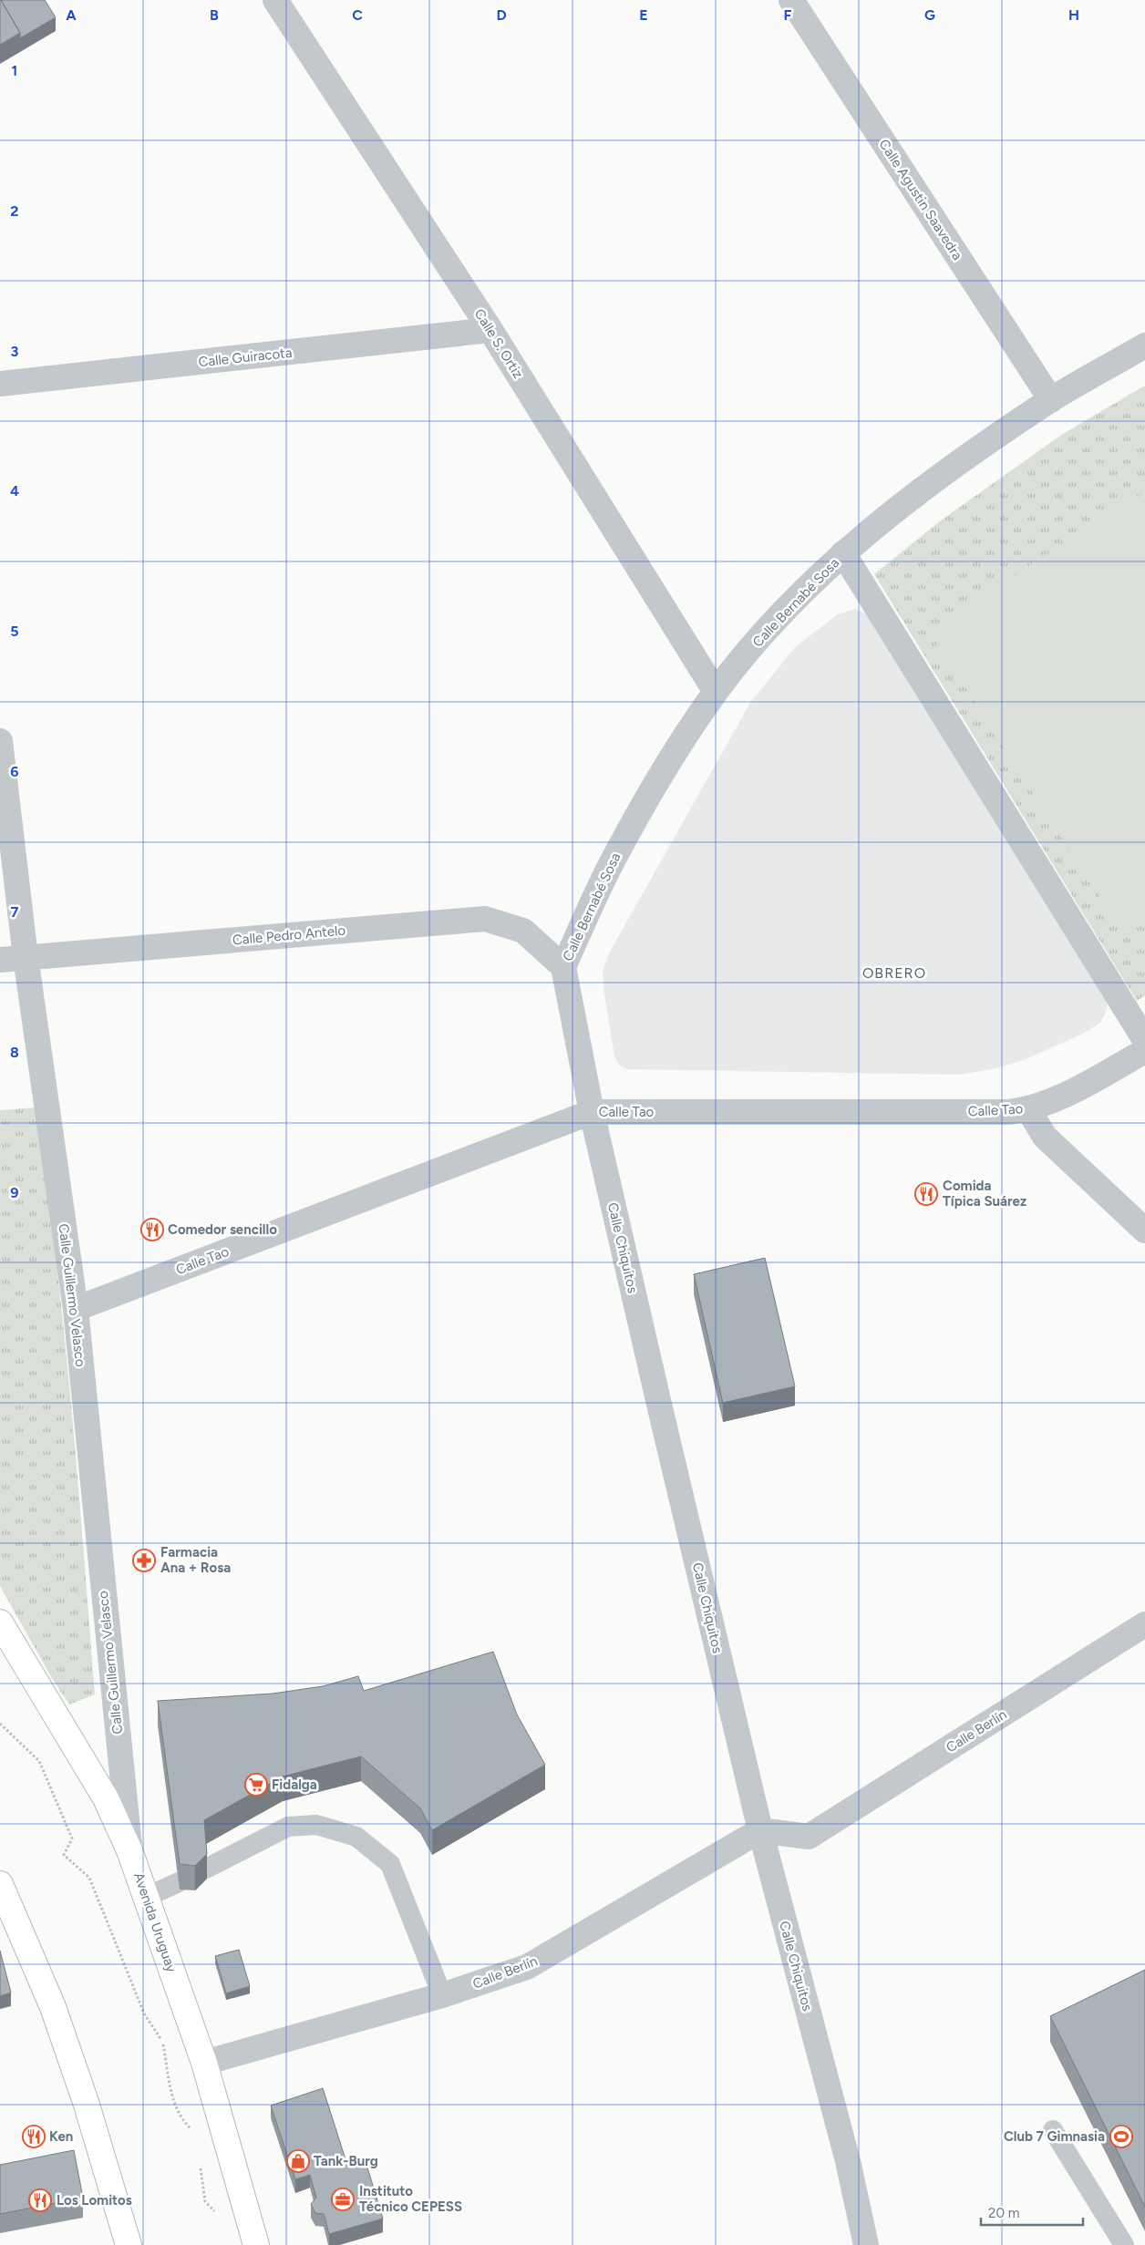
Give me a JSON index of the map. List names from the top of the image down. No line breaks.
{"streets":{"main road":["Avenida Uruguay"],"street":["Calle Agustin Saavedra","Calle S. Ortiz","Calle Guiracota","Calle Bernabé Sosa","Calle Pedro Antelo","Calle Tao","Calle Chiquitos","Calle Guillermo Velasco","Calle Berlín"]},"crossings":[["Calle Agustin Saavedra","Calle Bernabé Sosa"],["Calle S. Ortiz","Calle Guiracota"],["Calle S. Ortiz","Calle Bernabé Sosa"],["Calle Bernabé Sosa","Calle Pedro Antelo"],["Calle Bernabé Sosa","Calle Chiquitos"],["Calle Pedro Antelo","Calle Chiquitos"],["Calle Pedro Antelo","Calle Guillermo Velasco"],["Calle Tao","Calle Chiquitos"],["Calle Tao","Calle Guillermo Velasco"],["Calle Chiquitos","Calle Berlín"],["Calle Guillermo Velasco","Avenida Uruguay"],["Calle Berlín","Avenida Uruguay"]],"districts":["OBRERO"],"places":{"restaurant":["Comida Típica Suárez","Comedor sencillo","Ken","Los Lomitos"],"pharmacy":["Farmacia Ana + Rosa"],"supermarket":["Fidalga"],"sports":["Club 7 Gimnasia"],"shop":["Tank-Burg"],"office":["Instituto Técnico CEPESS"]},"scale_bar":"20 m","grid":{"columns":["A","B","C","D","E","F","G","H"],"rows":["1","2","3","4","5","6","7","8","9"]}}
